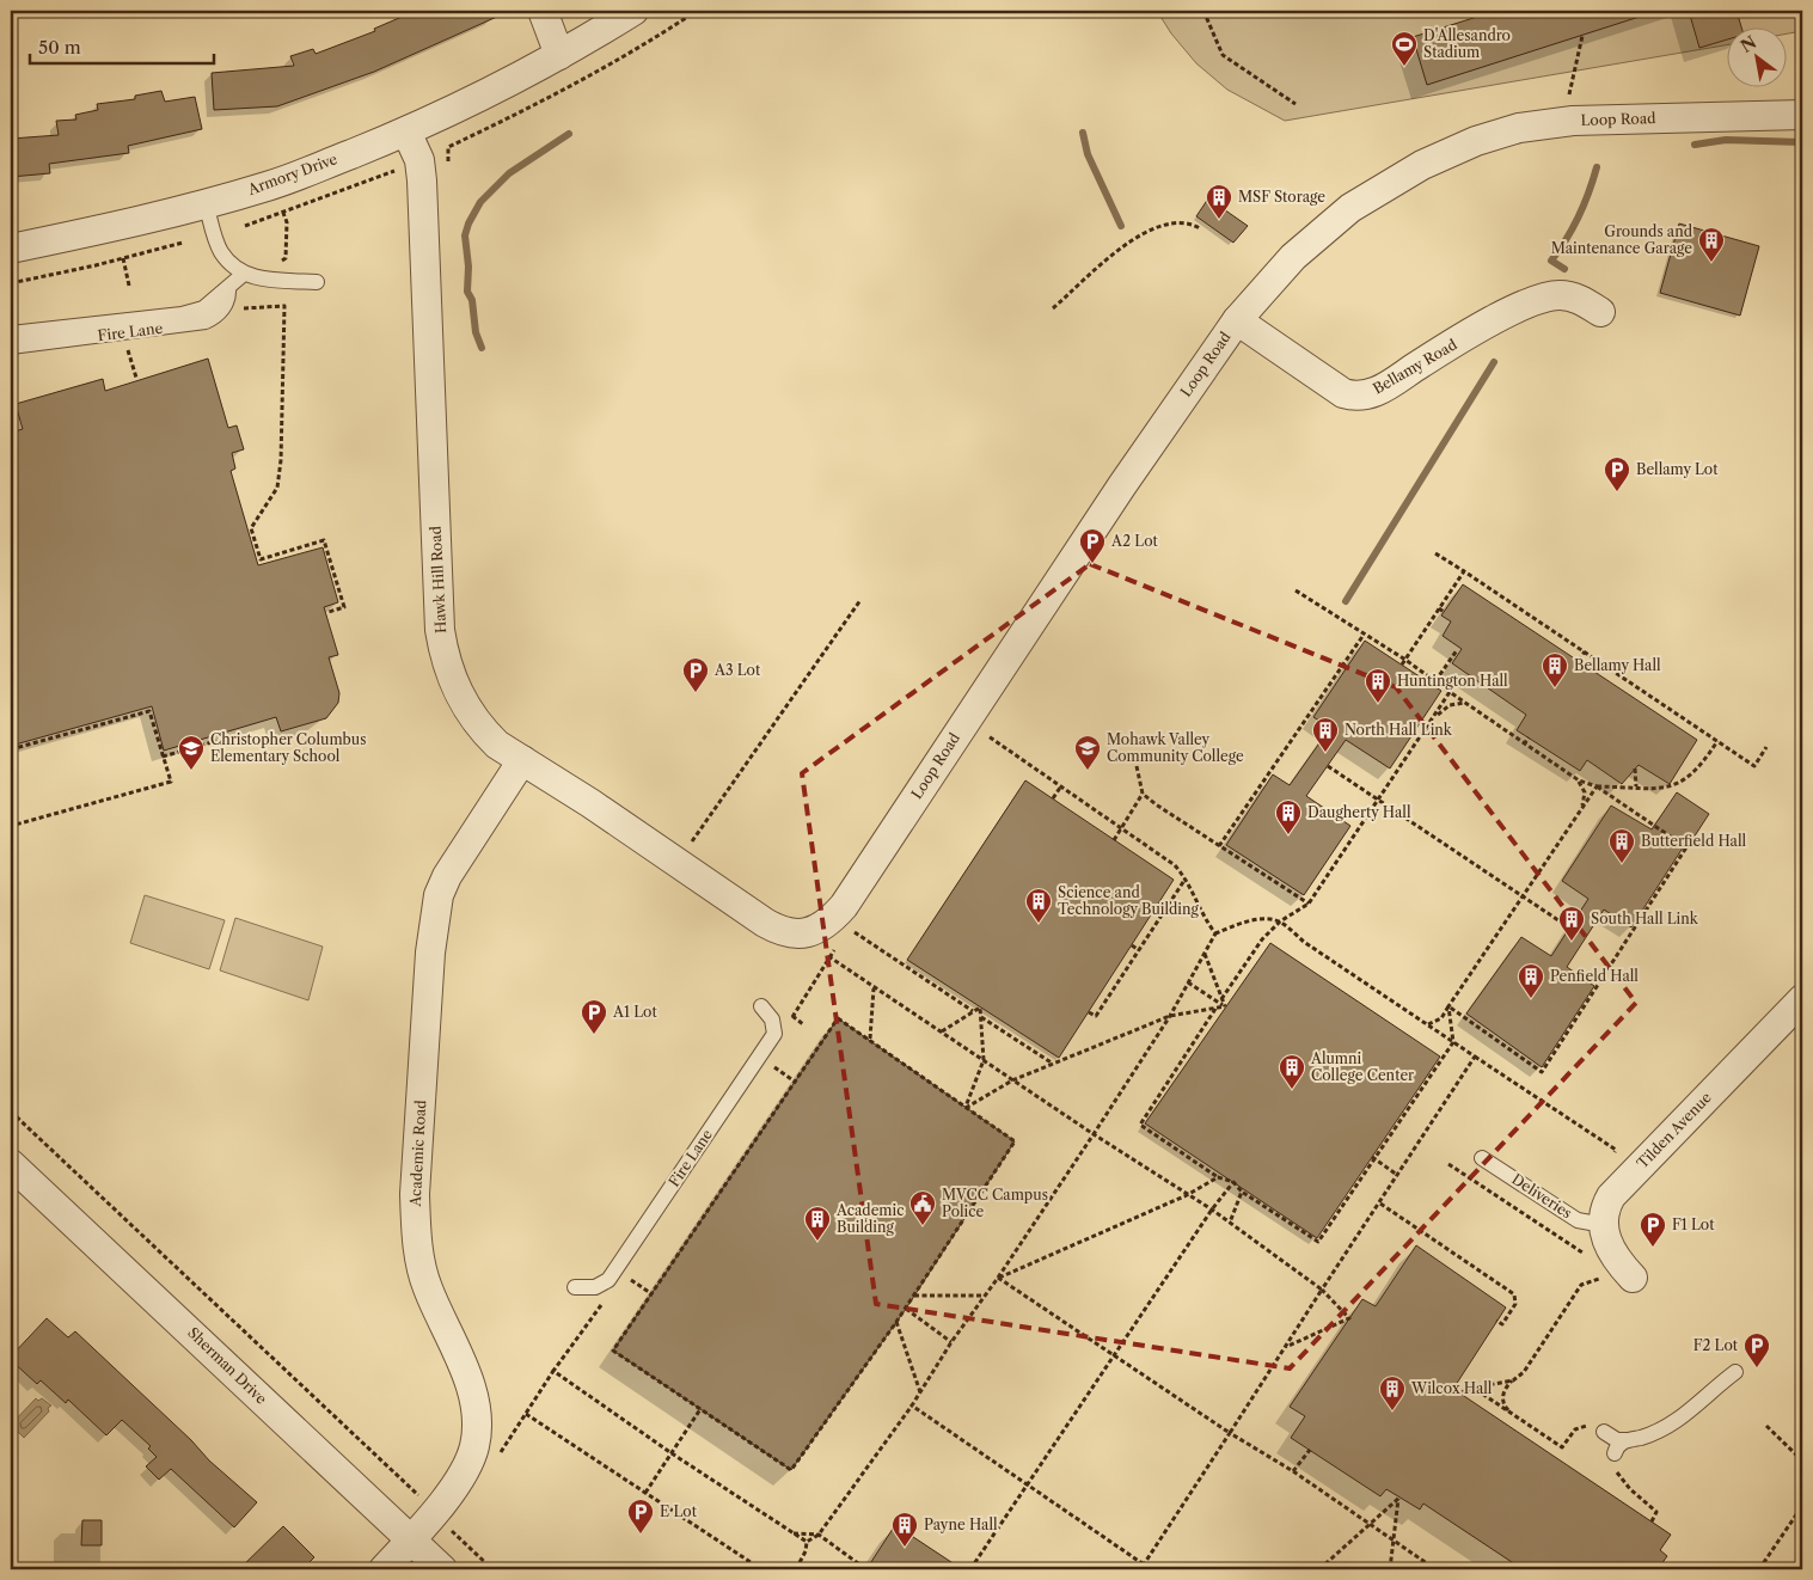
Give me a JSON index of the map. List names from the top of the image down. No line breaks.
{"streets":{"street":["Loop Road","Armory Drive","Bellamy Road","Hawk Hill Road","Tilden Avenue","Academic Road","Sherman Drive"],"lane":["Fire Lane","Deliveries"]},"crossings":[["Loop Road","Bellamy Road"],["Loop Road","Hawk Hill Road"],["Armory Drive","Hawk Hill Road"],["Hawk Hill Road","Academic Road"],["Tilden Avenue","Deliveries"],["Academic Road","Sherman Drive"]],"places":{"sports":["D'Allesandro Stadium"],"building":["MSF Storage","Grounds and Maintenance Garage","Bellamy Hall","Huntington Hall","North Hall Link","Daugherty Hall","Butterfield Hall","Science and Technology Building","South Hall Link","Penfield Hall","Alumni College Center","Academic Building","Wilcox Hall","Payne Hall"],"parking":["Bellamy Lot","A2 Lot","A3 Lot","A1 Lot","F1 Lot","F2 Lot","E Lot"],"school or university":["Christopher Columbus Elementary School","Mohawk Valley Community College"],"public building":["MVCC Campus Police"]},"scale_bar":"50 m","north":"top left"}
